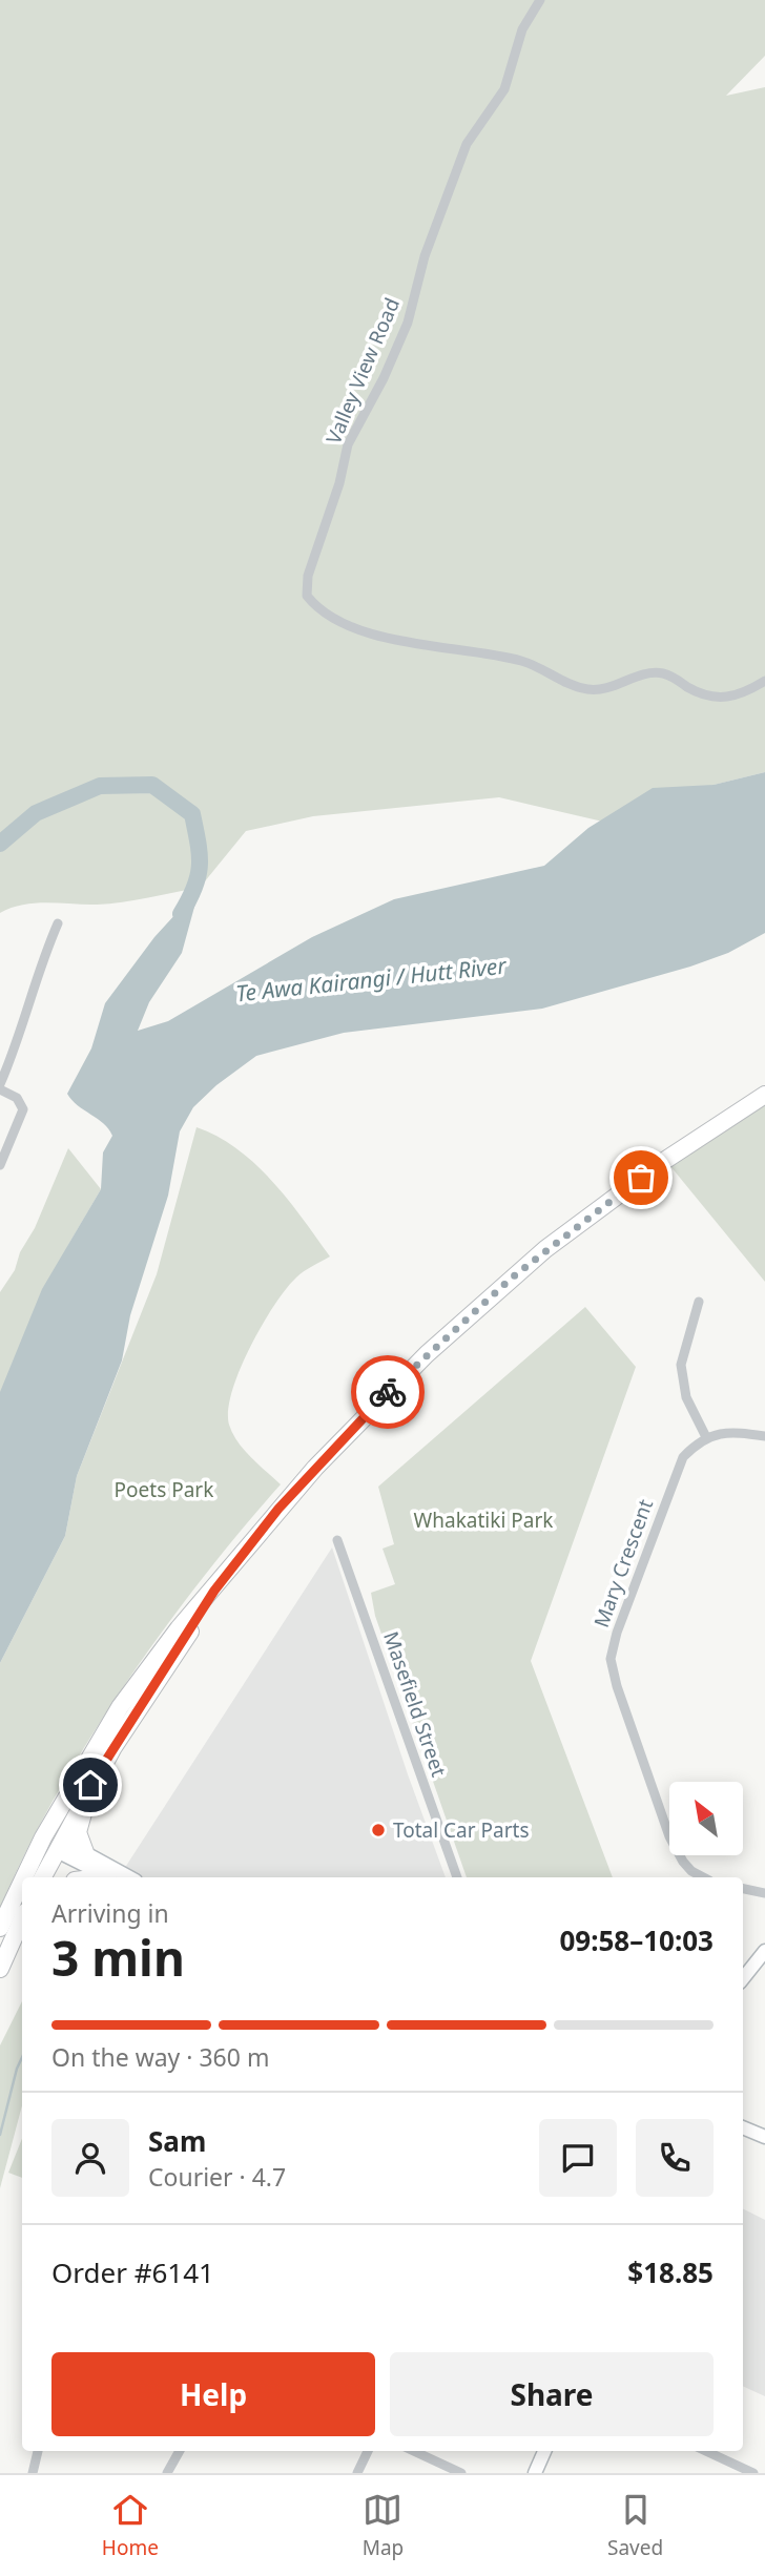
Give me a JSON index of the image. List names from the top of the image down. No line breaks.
{"streets":{"street":["Valley View Road","Mary Crescent","Masefield Street"]},"water":["Te Awa Kairangi / Hutt River"],"parks":["Poets Park","Whakatiki Park"],"places":["Total Car Parts"],"north":"top left","page":{"heading":["3 min","Arriving in","09:58–10:03"],"panel":["Sam","Courier · 4.7","Order #6141","$18.85"],"bar":"On the way · 360 m","buttons":["Help","Share"],"tabs":["Home","Map","Saved"]}}
